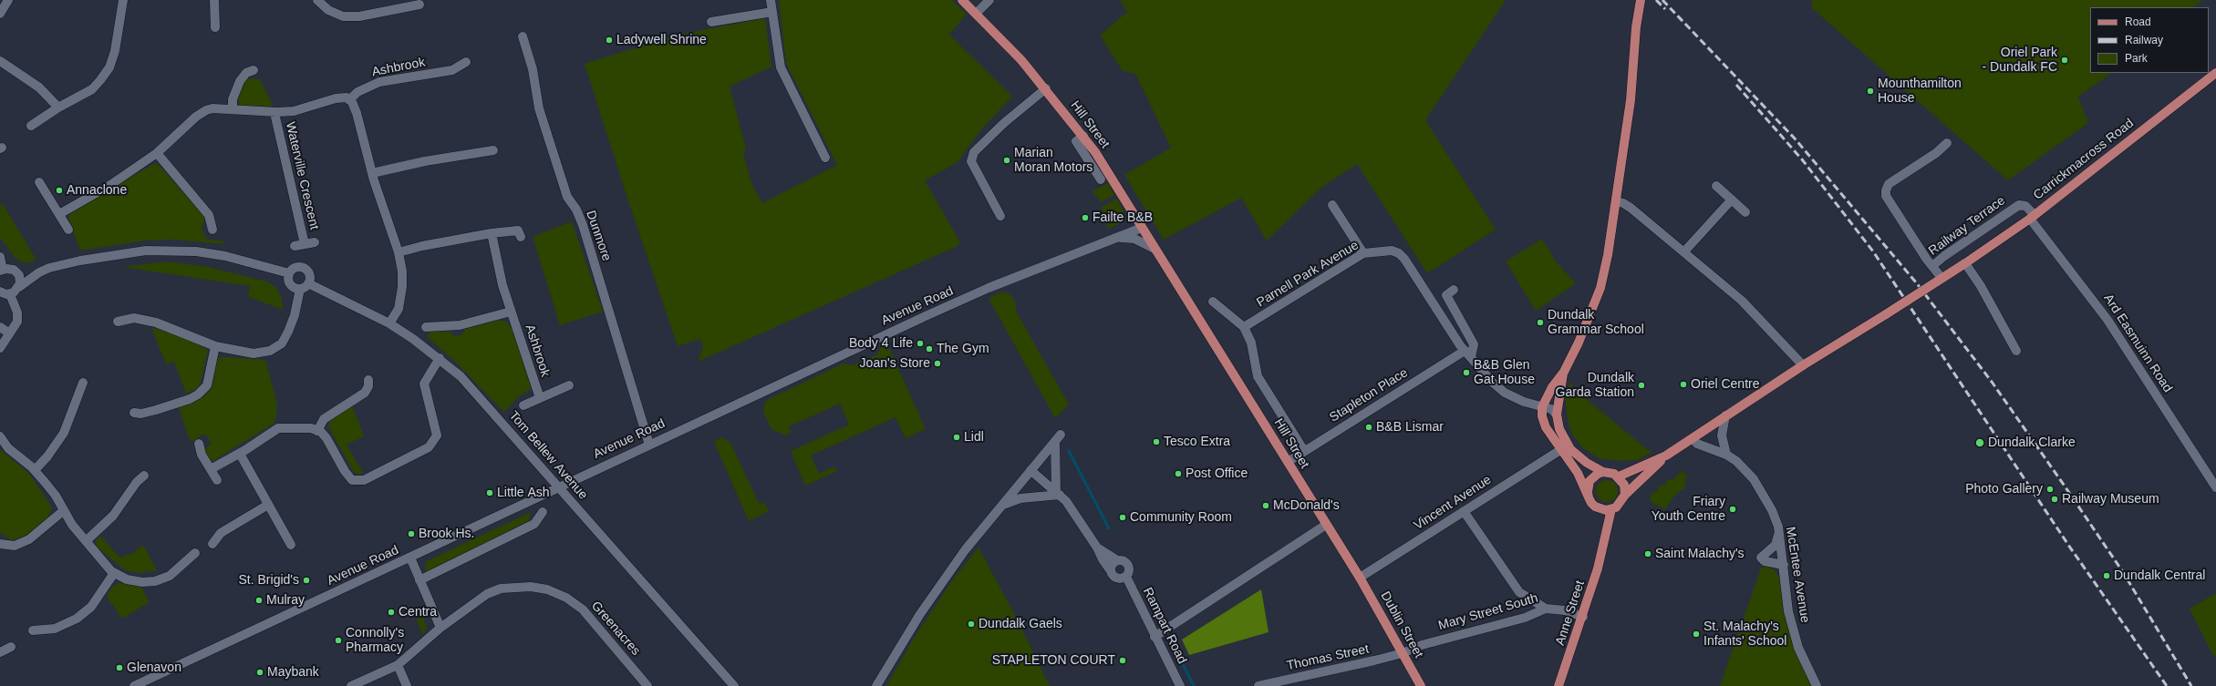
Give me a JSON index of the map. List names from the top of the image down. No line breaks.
{"streets":{"main road":["Hill Street","Carrickmacross Road","Anne Street","Dublin Street"],"street":["Ashbrook","Waterville Crescent","Railway Terrace","Dunmore","Parnell Park Avenue","Avenue Road","Ard Easmuinn Road","Stapleton Place","Tom Bellew Avenue","Vincent Avenue","McEntee Avenue","Mary Street South","Rampart Road","Greenacres","Thomas Street"]},"crossings":[["Ashbrook","Waterville Crescent"],["Hill Street","Avenue Road"],["Hill Street","Stapleton Place"],["Hill Street","Vincent Avenue"],["Hill Street","Dublin Street"],["Carrickmacross Road","Railway Terrace"],["Carrickmacross Road","Ard Easmuinn Road"],["Railway Terrace","Ard Easmuinn Road"],["Dunmore","Avenue Road"],["Parnell Park Avenue","Stapleton Place"],["Avenue Road","Tom Bellew Avenue"],["Vincent Avenue","Dublin Street"],["Mary Street South","Anne Street"],["Mary Street South","Dublin Street"],["Mary Street South","Thomas Street"],["Dublin Street","Thomas Street"]],"places":["Ladywell Shrine","Oriel Park - Dundalk FC","Mounthamilton House","Marian Moran Motors","Annaclone","Failte B&B","Dundalk Grammar School","Body 4 Life","The Gym","Joan's Store","B&B Glen Gat House","Oriel Centre","Dundalk Garda Station","B&B Lismar","Lidl","Tesco Extra","Dundalk Clarke","Post Office","Photo Gallery","Little Ash","Railway Museum","McDonald's","Friary Youth Centre","Community Room","Brook Hs.","Saint Malachy's","Dundalk Central","St. Brigid's","Mulray","Centra","Dundalk Gaels","St. Malachy's Infants' School","Connolly's Pharmacy","STAPLETON COURT","Glenavon","Maybank"],"legend":["Road","Railway","Park"]}
